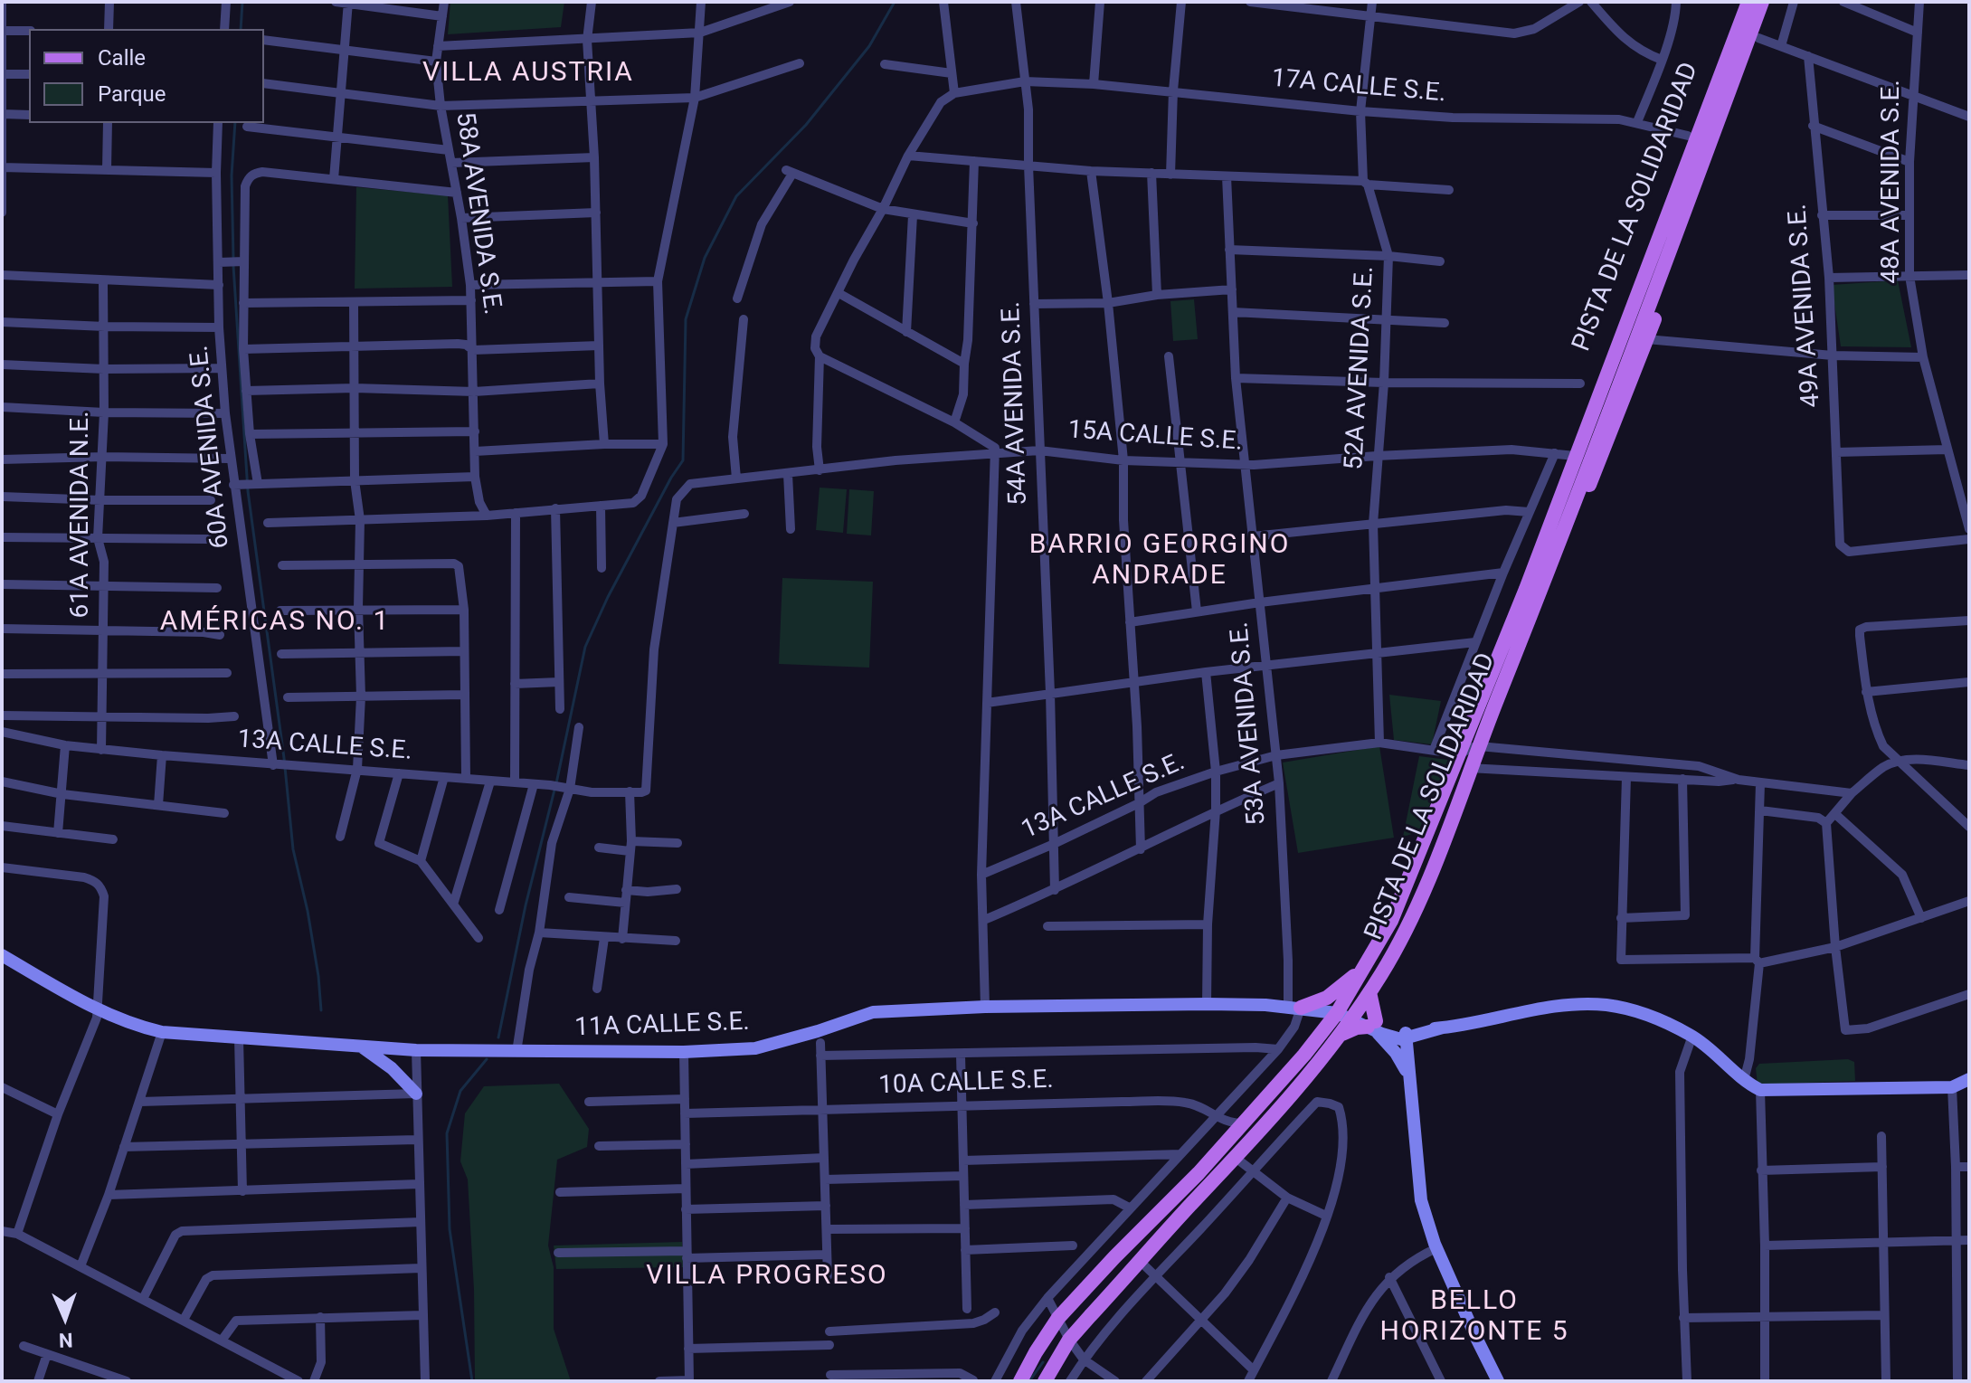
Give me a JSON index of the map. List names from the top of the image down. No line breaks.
{"streets":{"main road":["PISTA DE LA SOLIDARIDAD"],"street":["17A CALLE S.E.","48A AVENIDA S.E.","58A AVENIDA S.E.","49A AVENIDA S.E.","52A AVENIDA S.E.","54A AVENIDA S.E.","15A CALLE S.E.","60A AVENIDA S.E.","61A AVENIDA N.E.","53A AVENIDA S.E.","13A CALLE S.E.","11A CALLE S.E.","10A CALLE S.E."]},"crossings":[["17A CALLE S.E.","PISTA DE LA SOLIDARIDAD"],["17A CALLE S.E.","52A AVENIDA S.E."],["17A CALLE S.E.","54A AVENIDA S.E."],["PISTA DE LA SOLIDARIDAD","15A CALLE S.E."],["PISTA DE LA SOLIDARIDAD","13A CALLE S.E."],["PISTA DE LA SOLIDARIDAD","11A CALLE S.E."],["PISTA DE LA SOLIDARIDAD","10A CALLE S.E."],["52A AVENIDA S.E.","15A CALLE S.E."],["52A AVENIDA S.E.","13A CALLE S.E."],["54A AVENIDA S.E.","15A CALLE S.E."],["54A AVENIDA S.E.","13A CALLE S.E."],["15A CALLE S.E.","53A AVENIDA S.E."],["15A CALLE S.E.","13A CALLE S.E."],["60A AVENIDA S.E.","13A CALLE S.E."],["61A AVENIDA N.E.","13A CALLE S.E."],["53A AVENIDA S.E.","13A CALLE S.E."],["53A AVENIDA S.E.","11A CALLE S.E."]],"districts":["VILLA AUSTRIA","BARRIO GEORGINO ANDRADE","AMÉRICAS NO. 1","VILLA PROGRESO","BELLO HORIZONTE 5"],"legend":["Calle","Parque"],"north":"bottom"}
